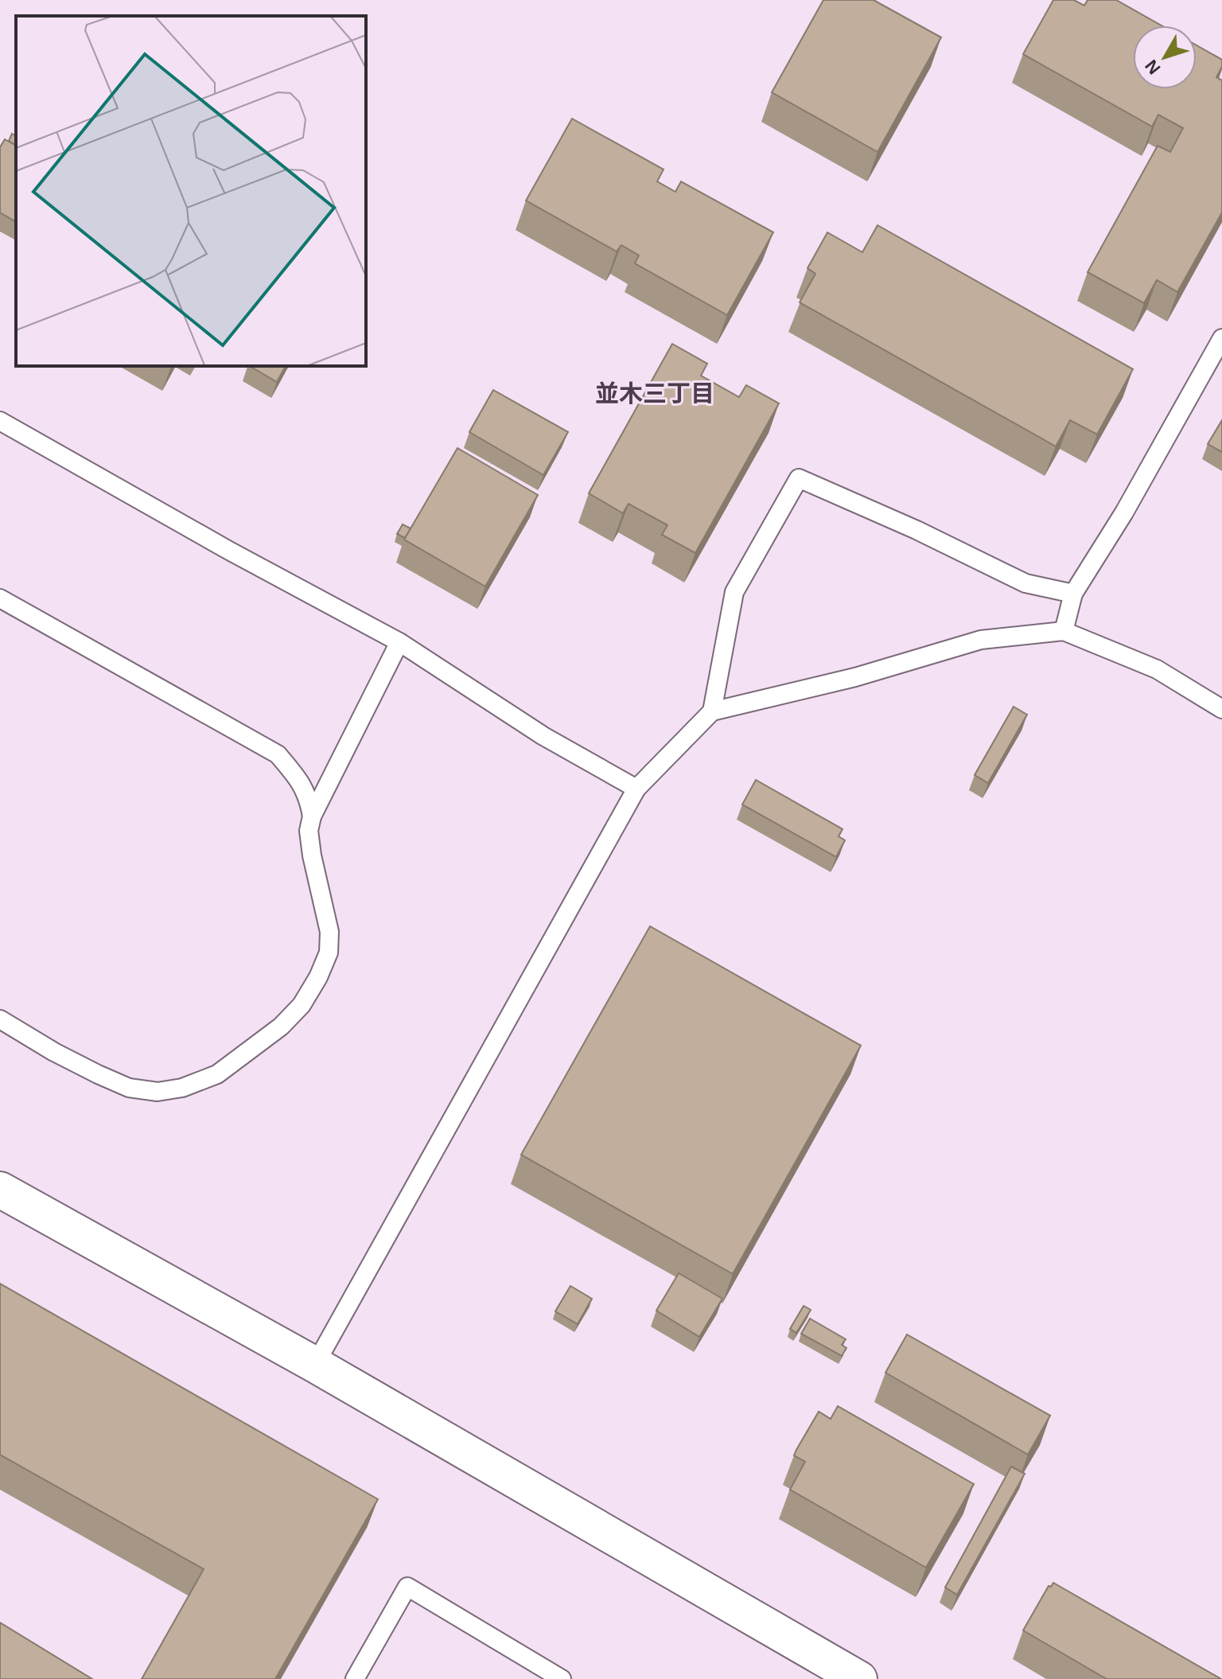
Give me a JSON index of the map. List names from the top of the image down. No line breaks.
{"districts":["並木三丁目"],"north":"bottom left"}
